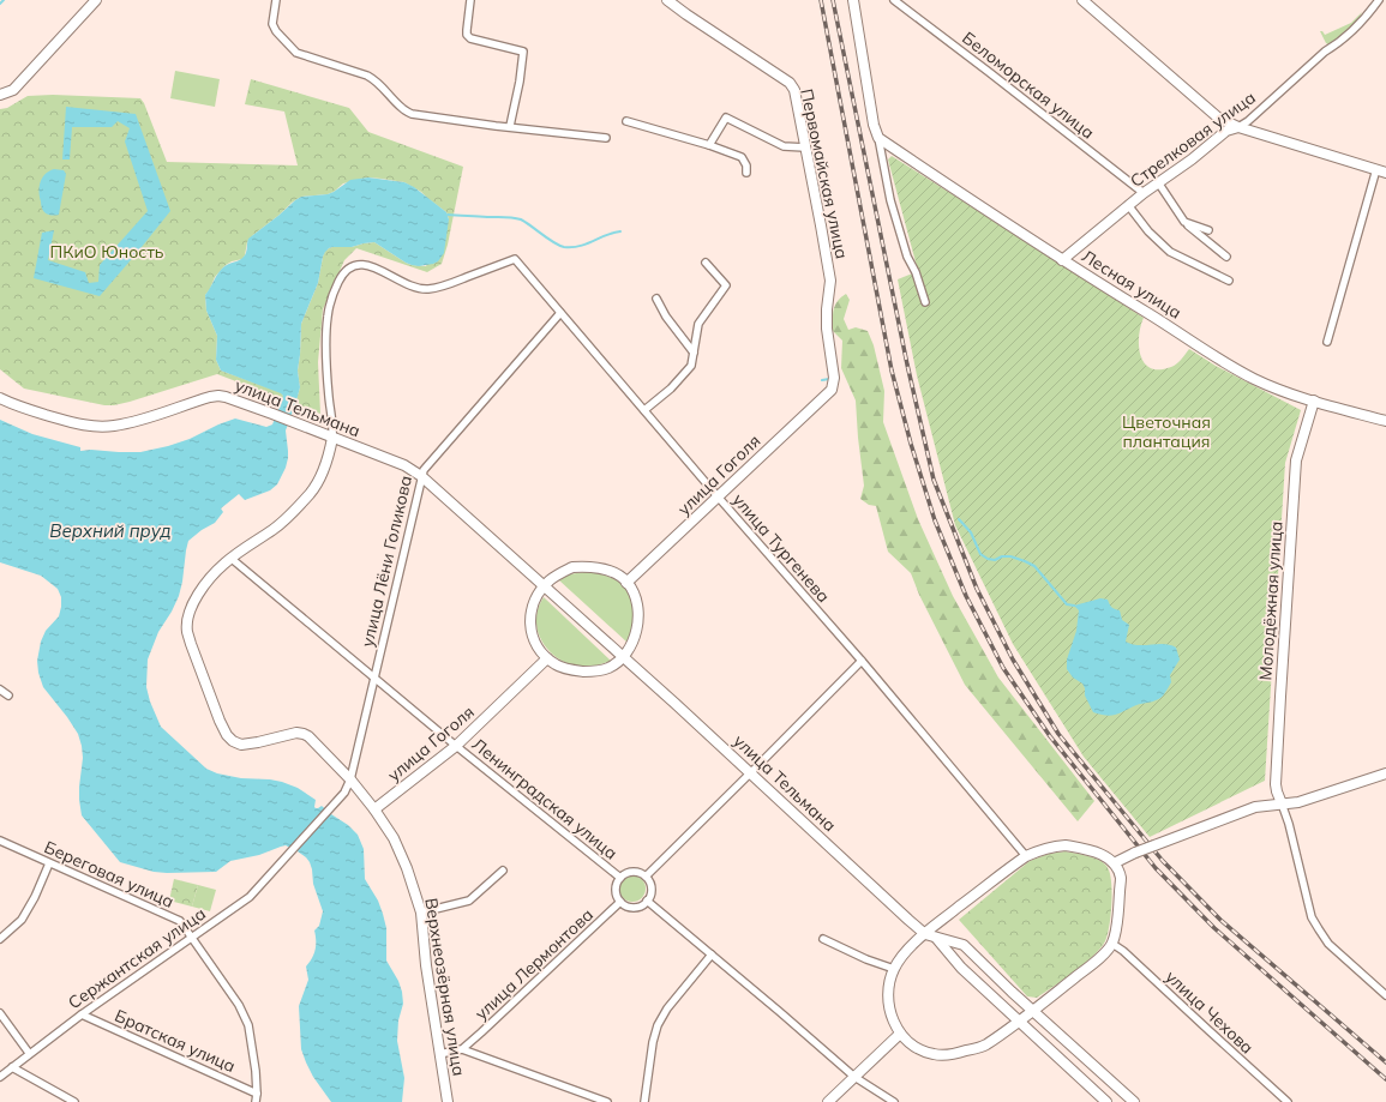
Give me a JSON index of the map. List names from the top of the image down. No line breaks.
{"streets":{"street":["Беломорская улица","Стрелковая улица","Первомайская улица","Лесная улица","улица Тельмана","улица Гоголя","улица Тургенева","улица Лёни Голикова","Молодёжная улица","Ленинградская улица","Береговая улица","Сержантская улица","улица Лермонтова","Верхнеозёрная улица","улица Чехова","Братская улица"]},"crossings":[["Беломорская улица","Стрелковая улица"],["Стрелковая улица","Лесная улица"],["Первомайская улица","улица Гоголя"],["Лесная улица","Молодёжная улица"],["улица Тельмана","улица Лёни Голикова"],["улица Тельмана","Верхнеозёрная улица"],["улица Гоголя","улица Тургенева"],["улица Гоголя","Ленинградская улица"],["улица Гоголя","Верхнеозёрная улица"],["улица Тургенева","улица Лёни Голикова"],["улица Тургенева","Верхнеозёрная улица"],["улица Лёни Голикова","Ленинградская улица"],["улица Лёни Голикова","Сержантская улица"],["улица Лёни Голикова","Верхнеозёрная улица"],["Ленинградская улица","улица Лермонтова"],["Ленинградская улица","Верхнеозёрная улица"],["Береговая улица","Сержантская улица"],["Береговая улица","Братская улица"],["Сержантская улица","Братская улица"]],"water":["Верхний пруд"],"parks":["ПКиО Юность","Цветочная плантация"]}
